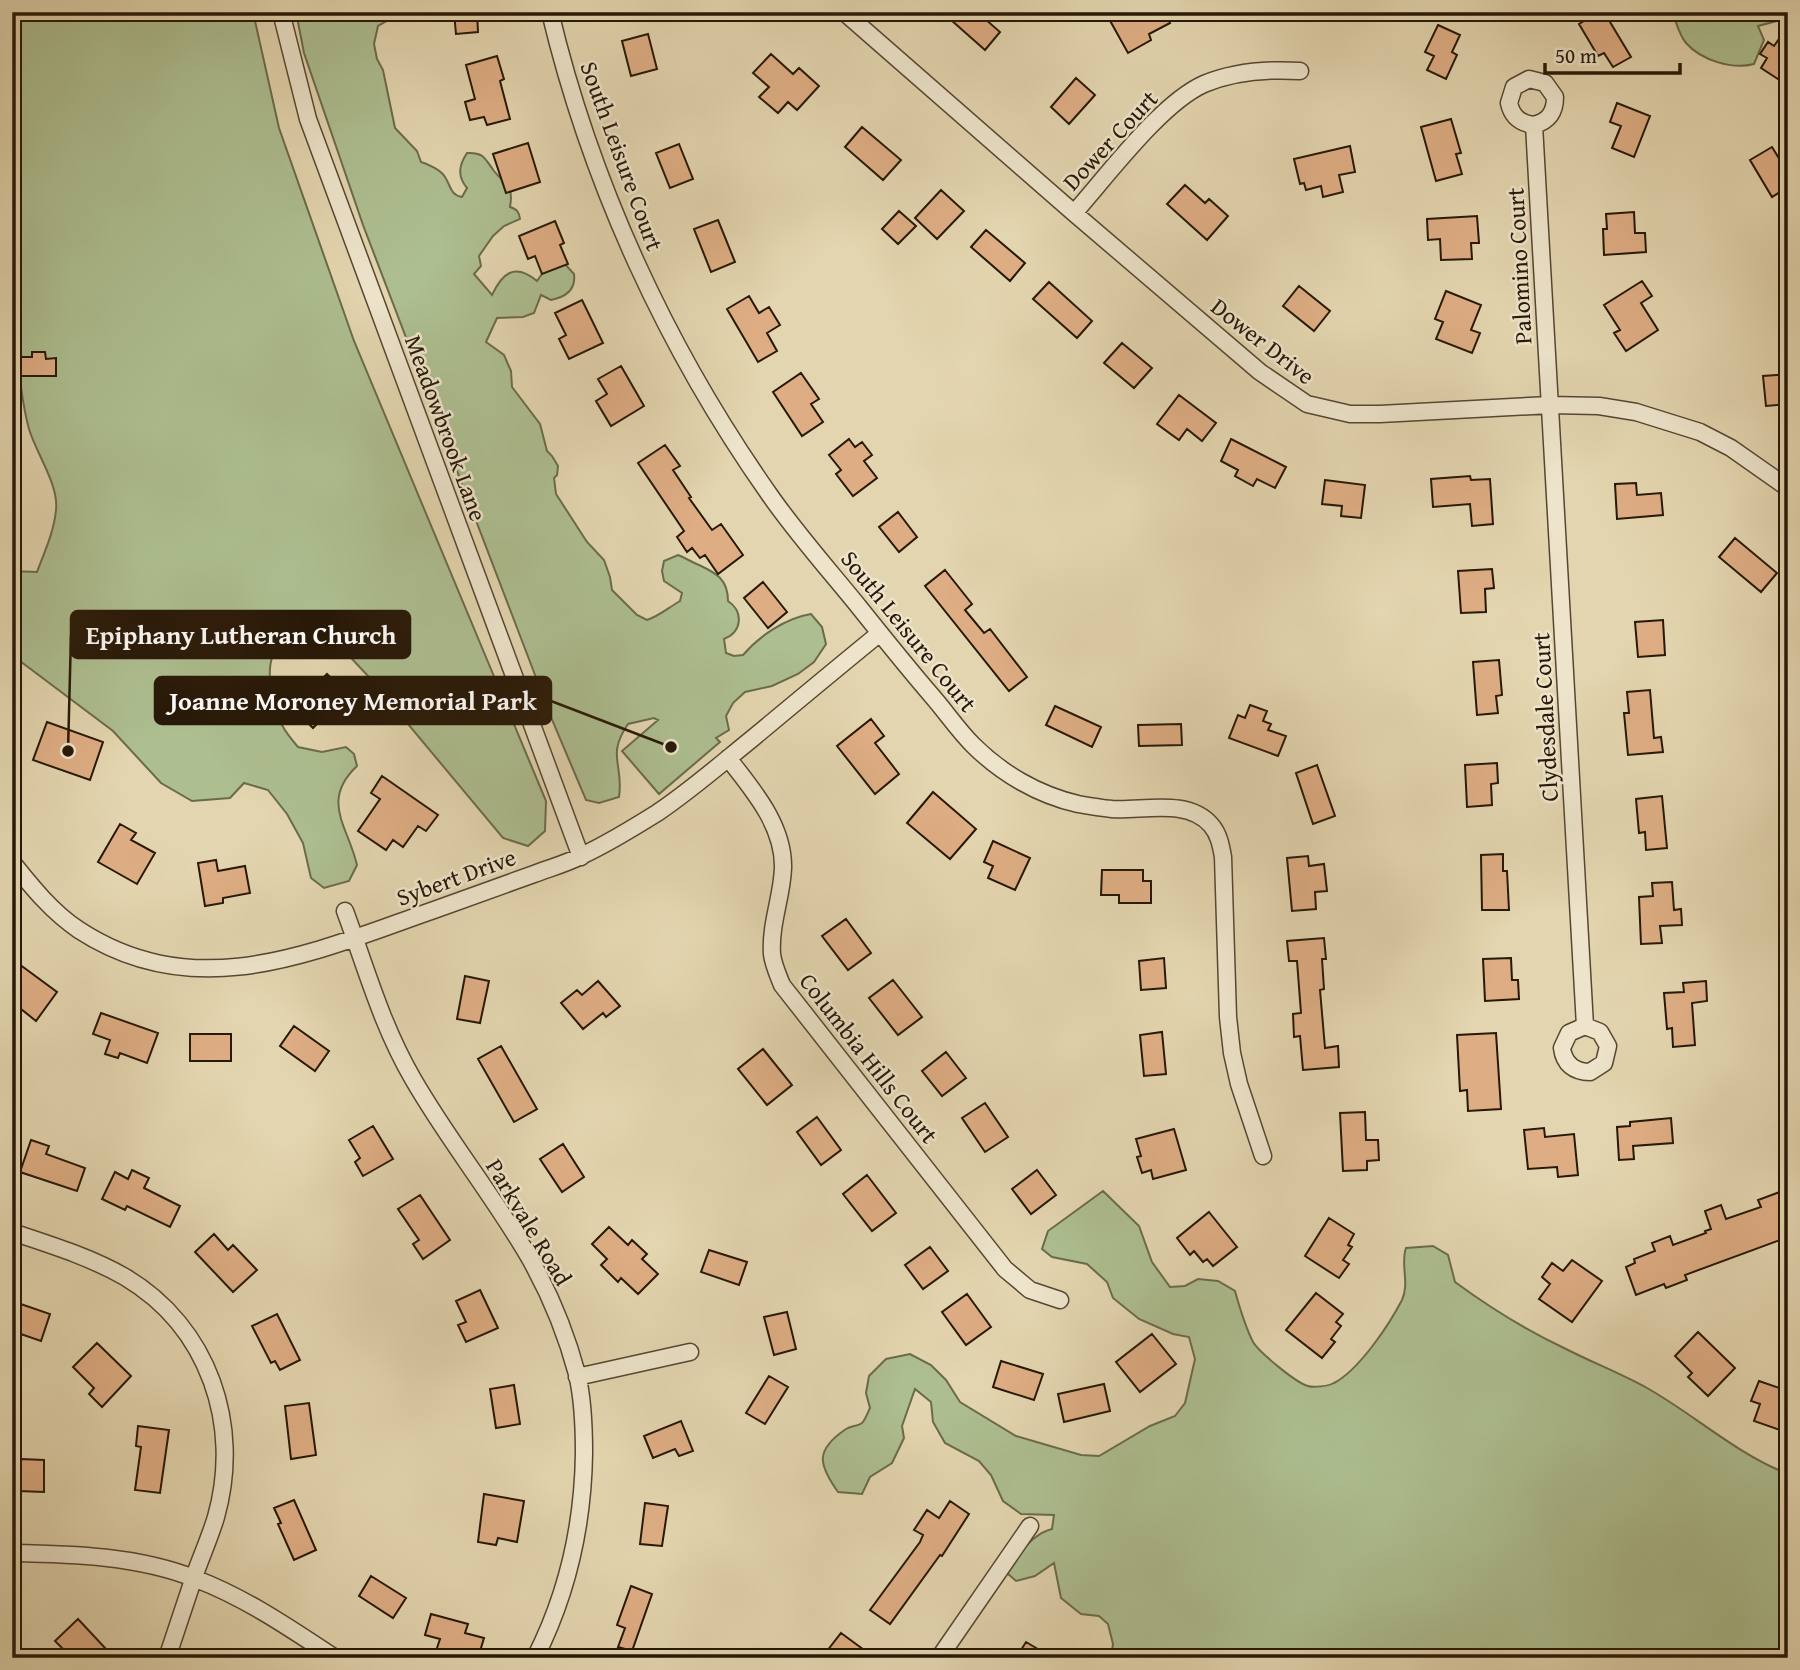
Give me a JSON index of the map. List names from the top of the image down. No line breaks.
{"streets":{"street":["Dower Court","South Leisure Court","Palomino Court","Dower Drive","Meadowbrook Lane","Clydesdale Court","Sybert Drive","Columbia Hills Court","Parkvale Road"]},"crossings":[["Dower Court","Dower Drive"],["South Leisure Court","Sybert Drive"],["Palomino Court","Dower Drive"],["Palomino Court","Clydesdale Court"],["Dower Drive","Clydesdale Court"],["Meadowbrook Lane","Sybert Drive"],["Sybert Drive","Columbia Hills Court"],["Sybert Drive","Parkvale Road"]],"places":["Joanne Moroney Memorial Park","Epiphany Lutheran Church"],"scale_bar":"50 m"}
